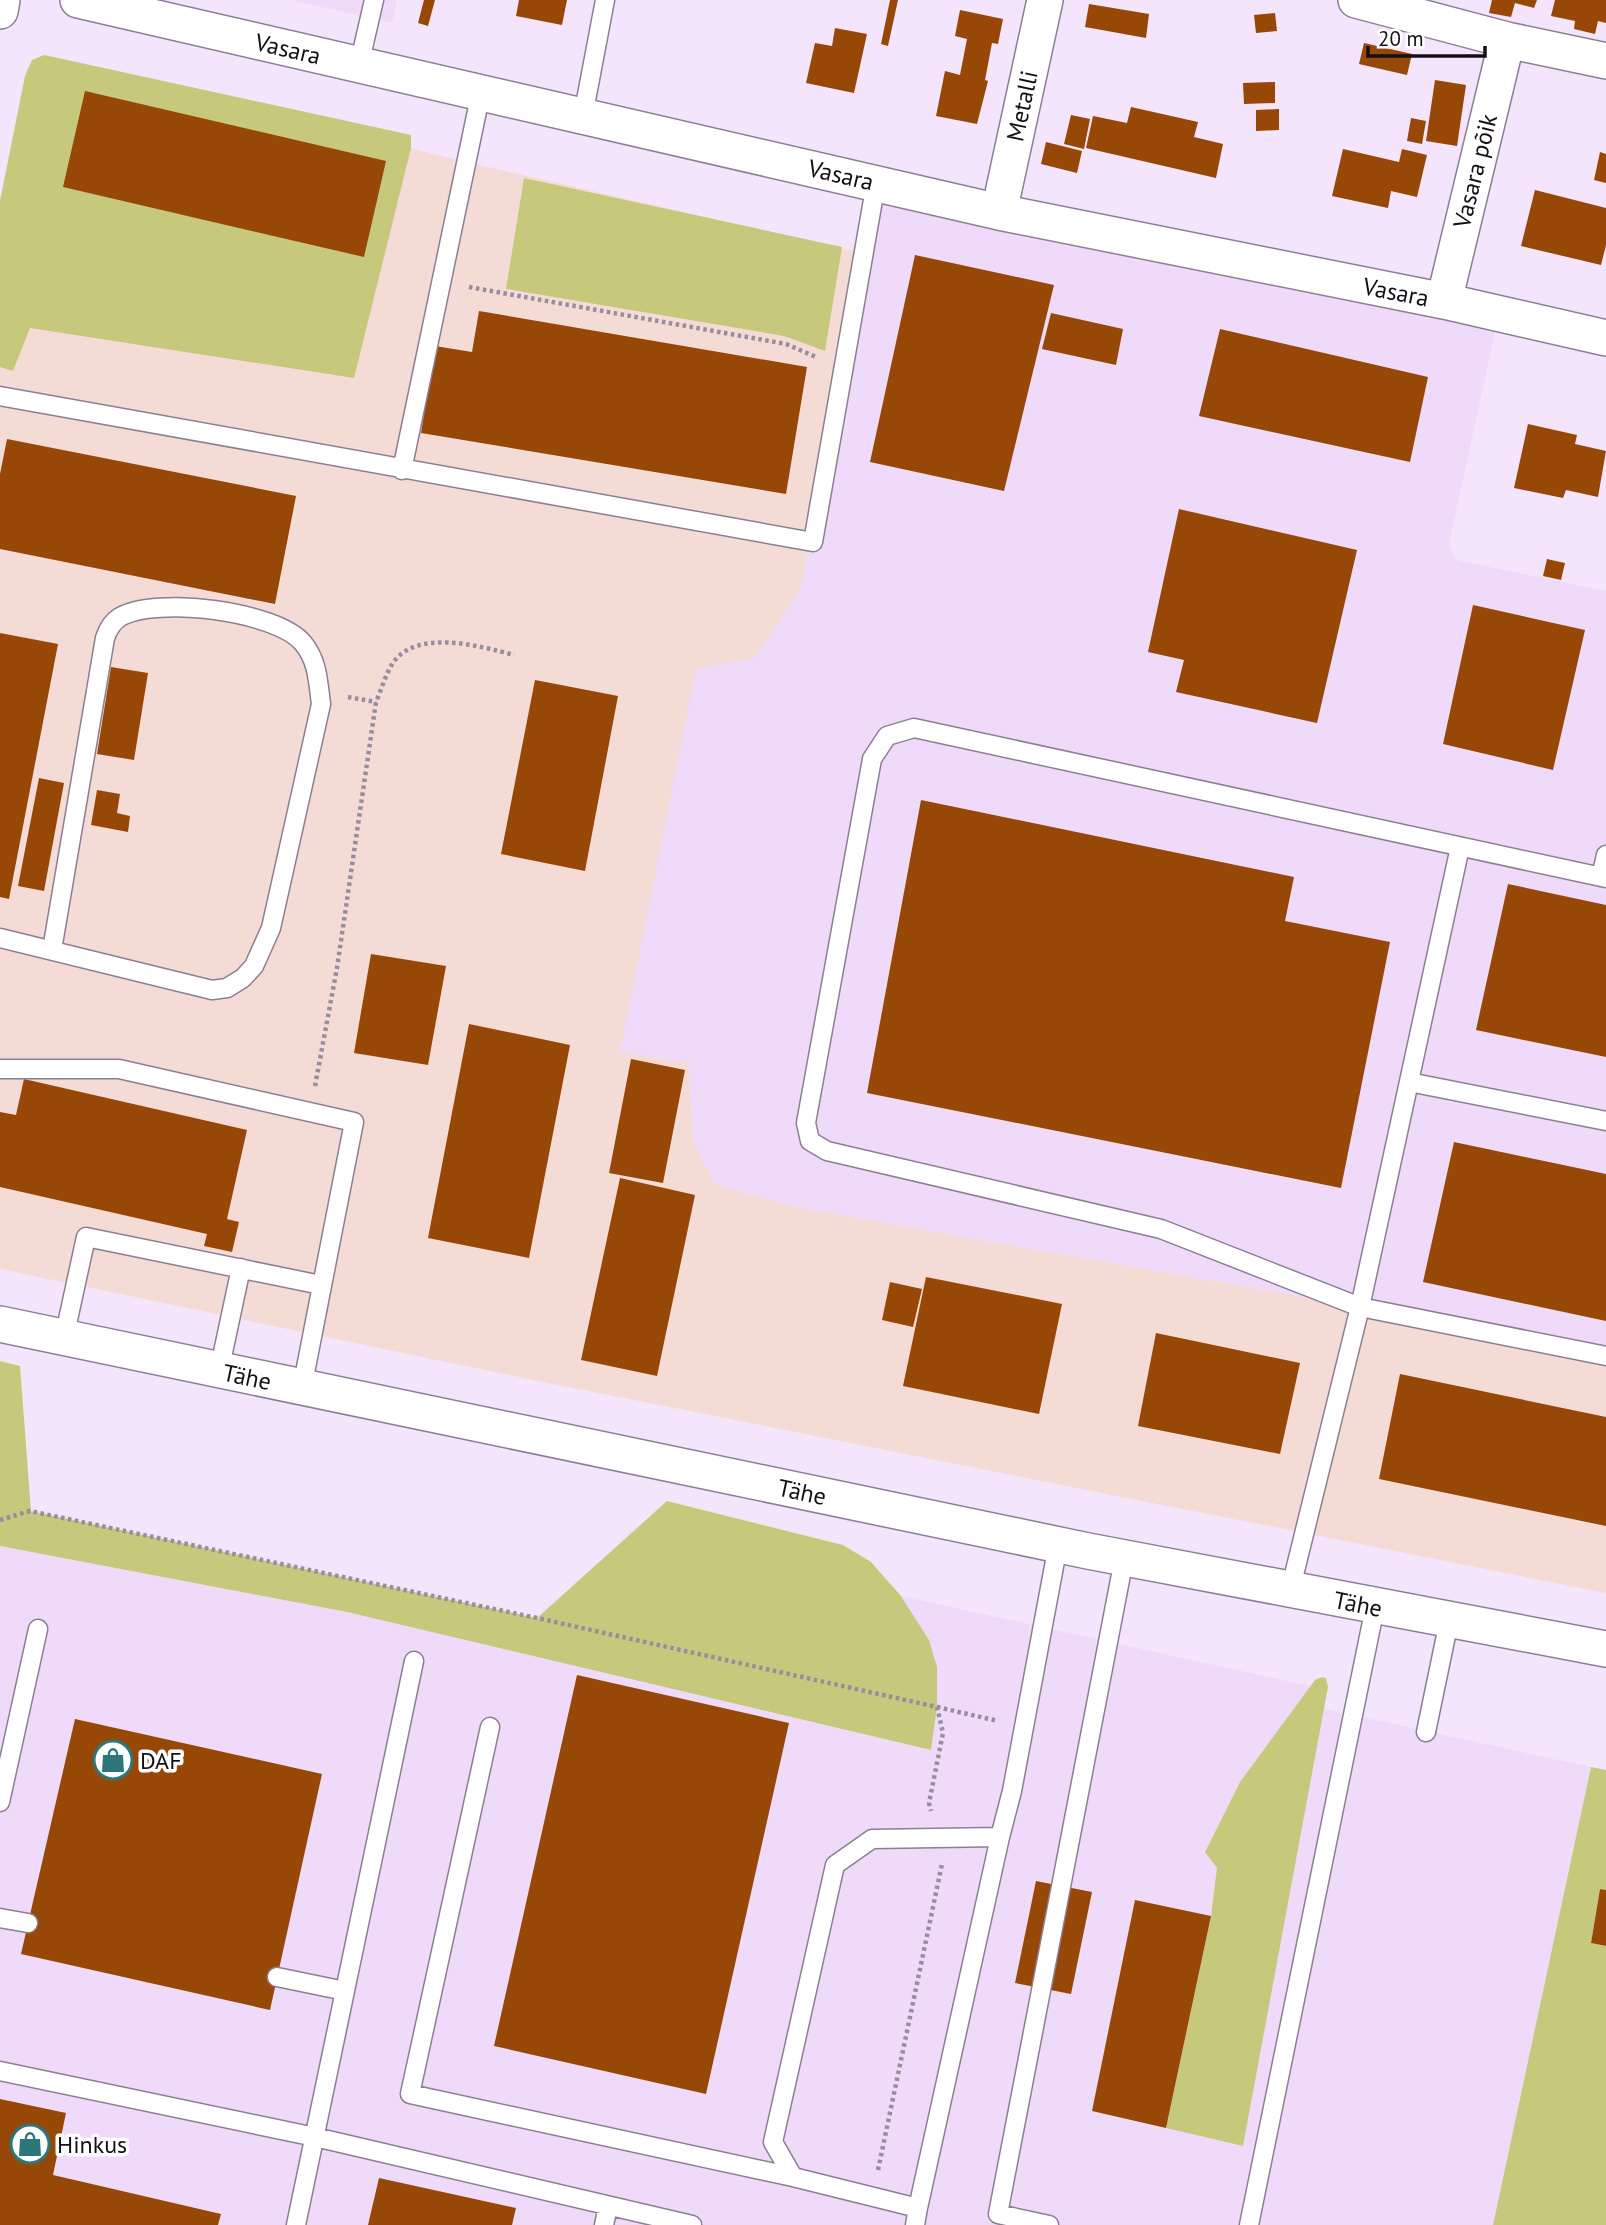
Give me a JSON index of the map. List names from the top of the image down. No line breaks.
{"streets":{"street":["Vasara","Metalli","Vasara põik","Tähe"]},"crossings":[["Vasara","Metalli"],["Vasara","Vasara põik"]],"places":{"shop":["DAF","Hinkus"]},"scale_bar":"20 m"}
